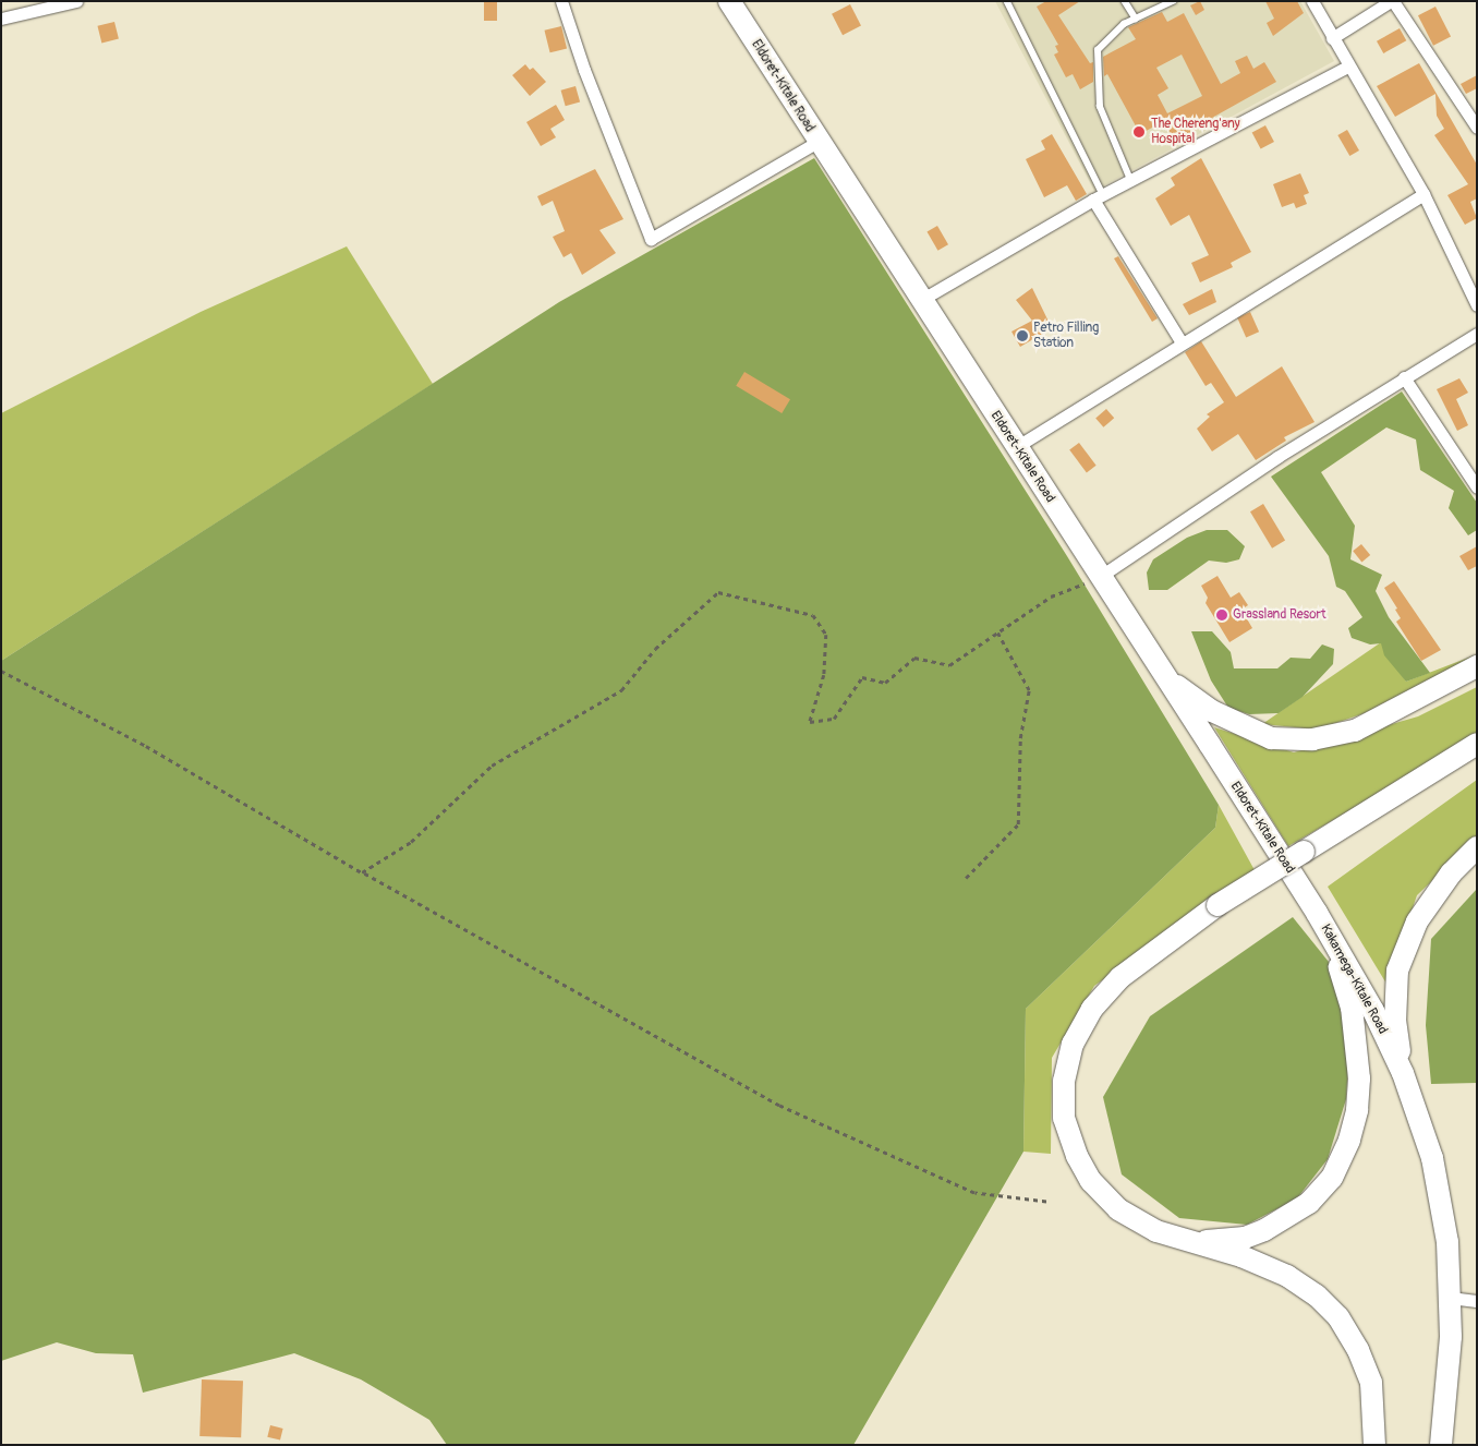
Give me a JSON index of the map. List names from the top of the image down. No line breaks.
{"streets":{"highway":["Eldoret-Kitale Road","Kakamega-Kitale Road"]},"crossings":[["Eldoret-Kitale Road","Kakamega-Kitale Road"]],"places":["The Chereng'any Hospital","Petro Filling Station","Grassland Resort"]}
